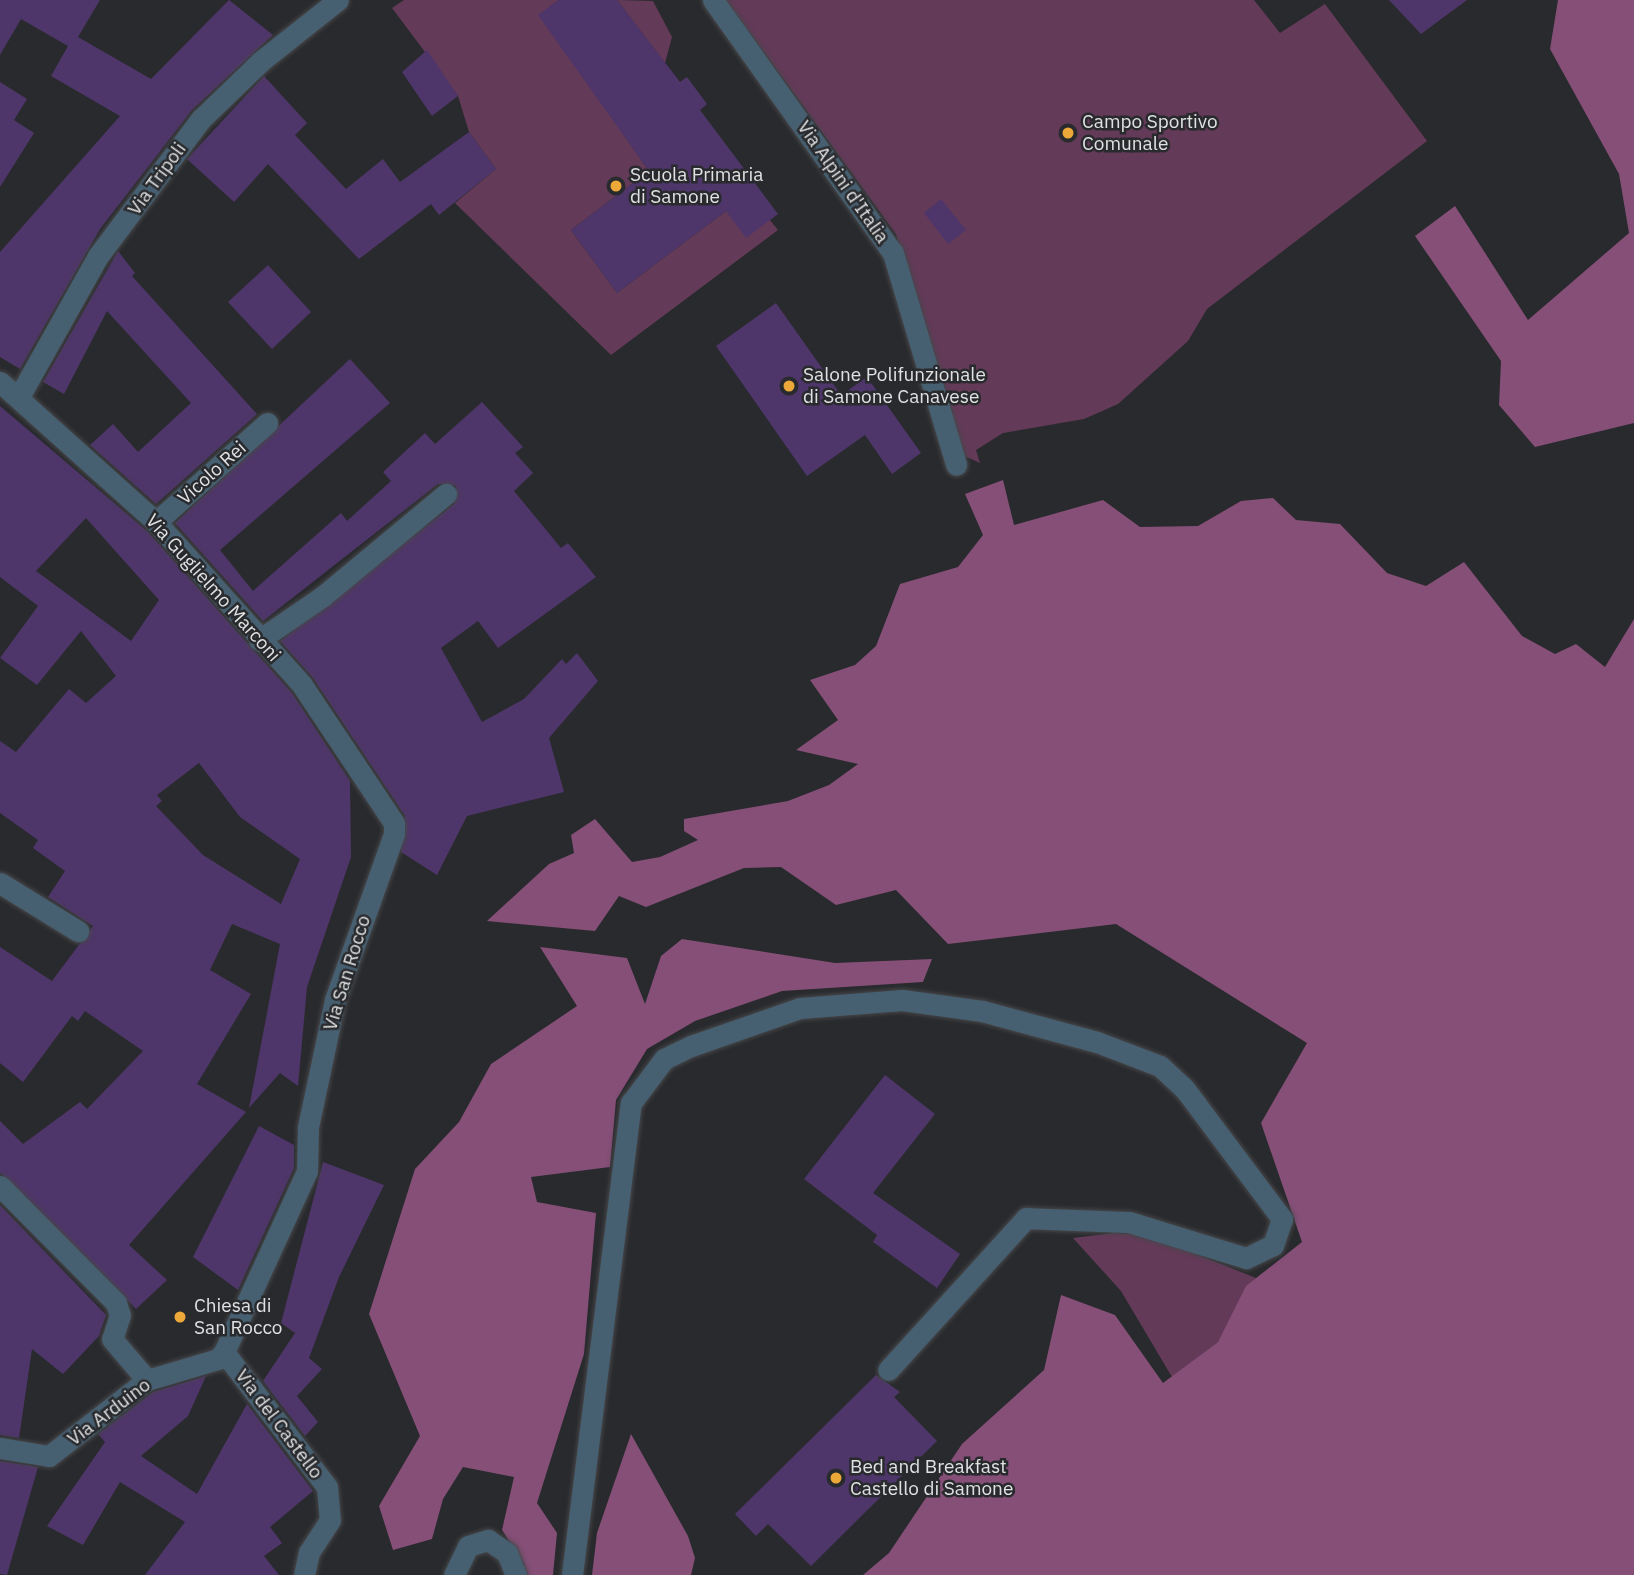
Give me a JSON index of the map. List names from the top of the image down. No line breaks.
{"streets":{"street":["Via Tripoli","Via Alpini d'Italia","Vicolo Rei","Via Guglielmo Marconi","Via San Rocco","Via Arduino","Via del Castello"]},"crossings":[["Via Tripoli","Via Guglielmo Marconi"],["Vicolo Rei","Via Guglielmo Marconi"],["Via Guglielmo Marconi","Via San Rocco"],["Via San Rocco","Via Arduino"],["Via San Rocco","Via del Castello"],["Via Arduino","Via del Castello"]],"places":["Campo Sportivo Comunale","Scuola Primaria di Samone","Salone Polifunzionale di Samone Canavese","Chiesa di San Rocco","Bed and Breakfast Castello di Samone"]}
